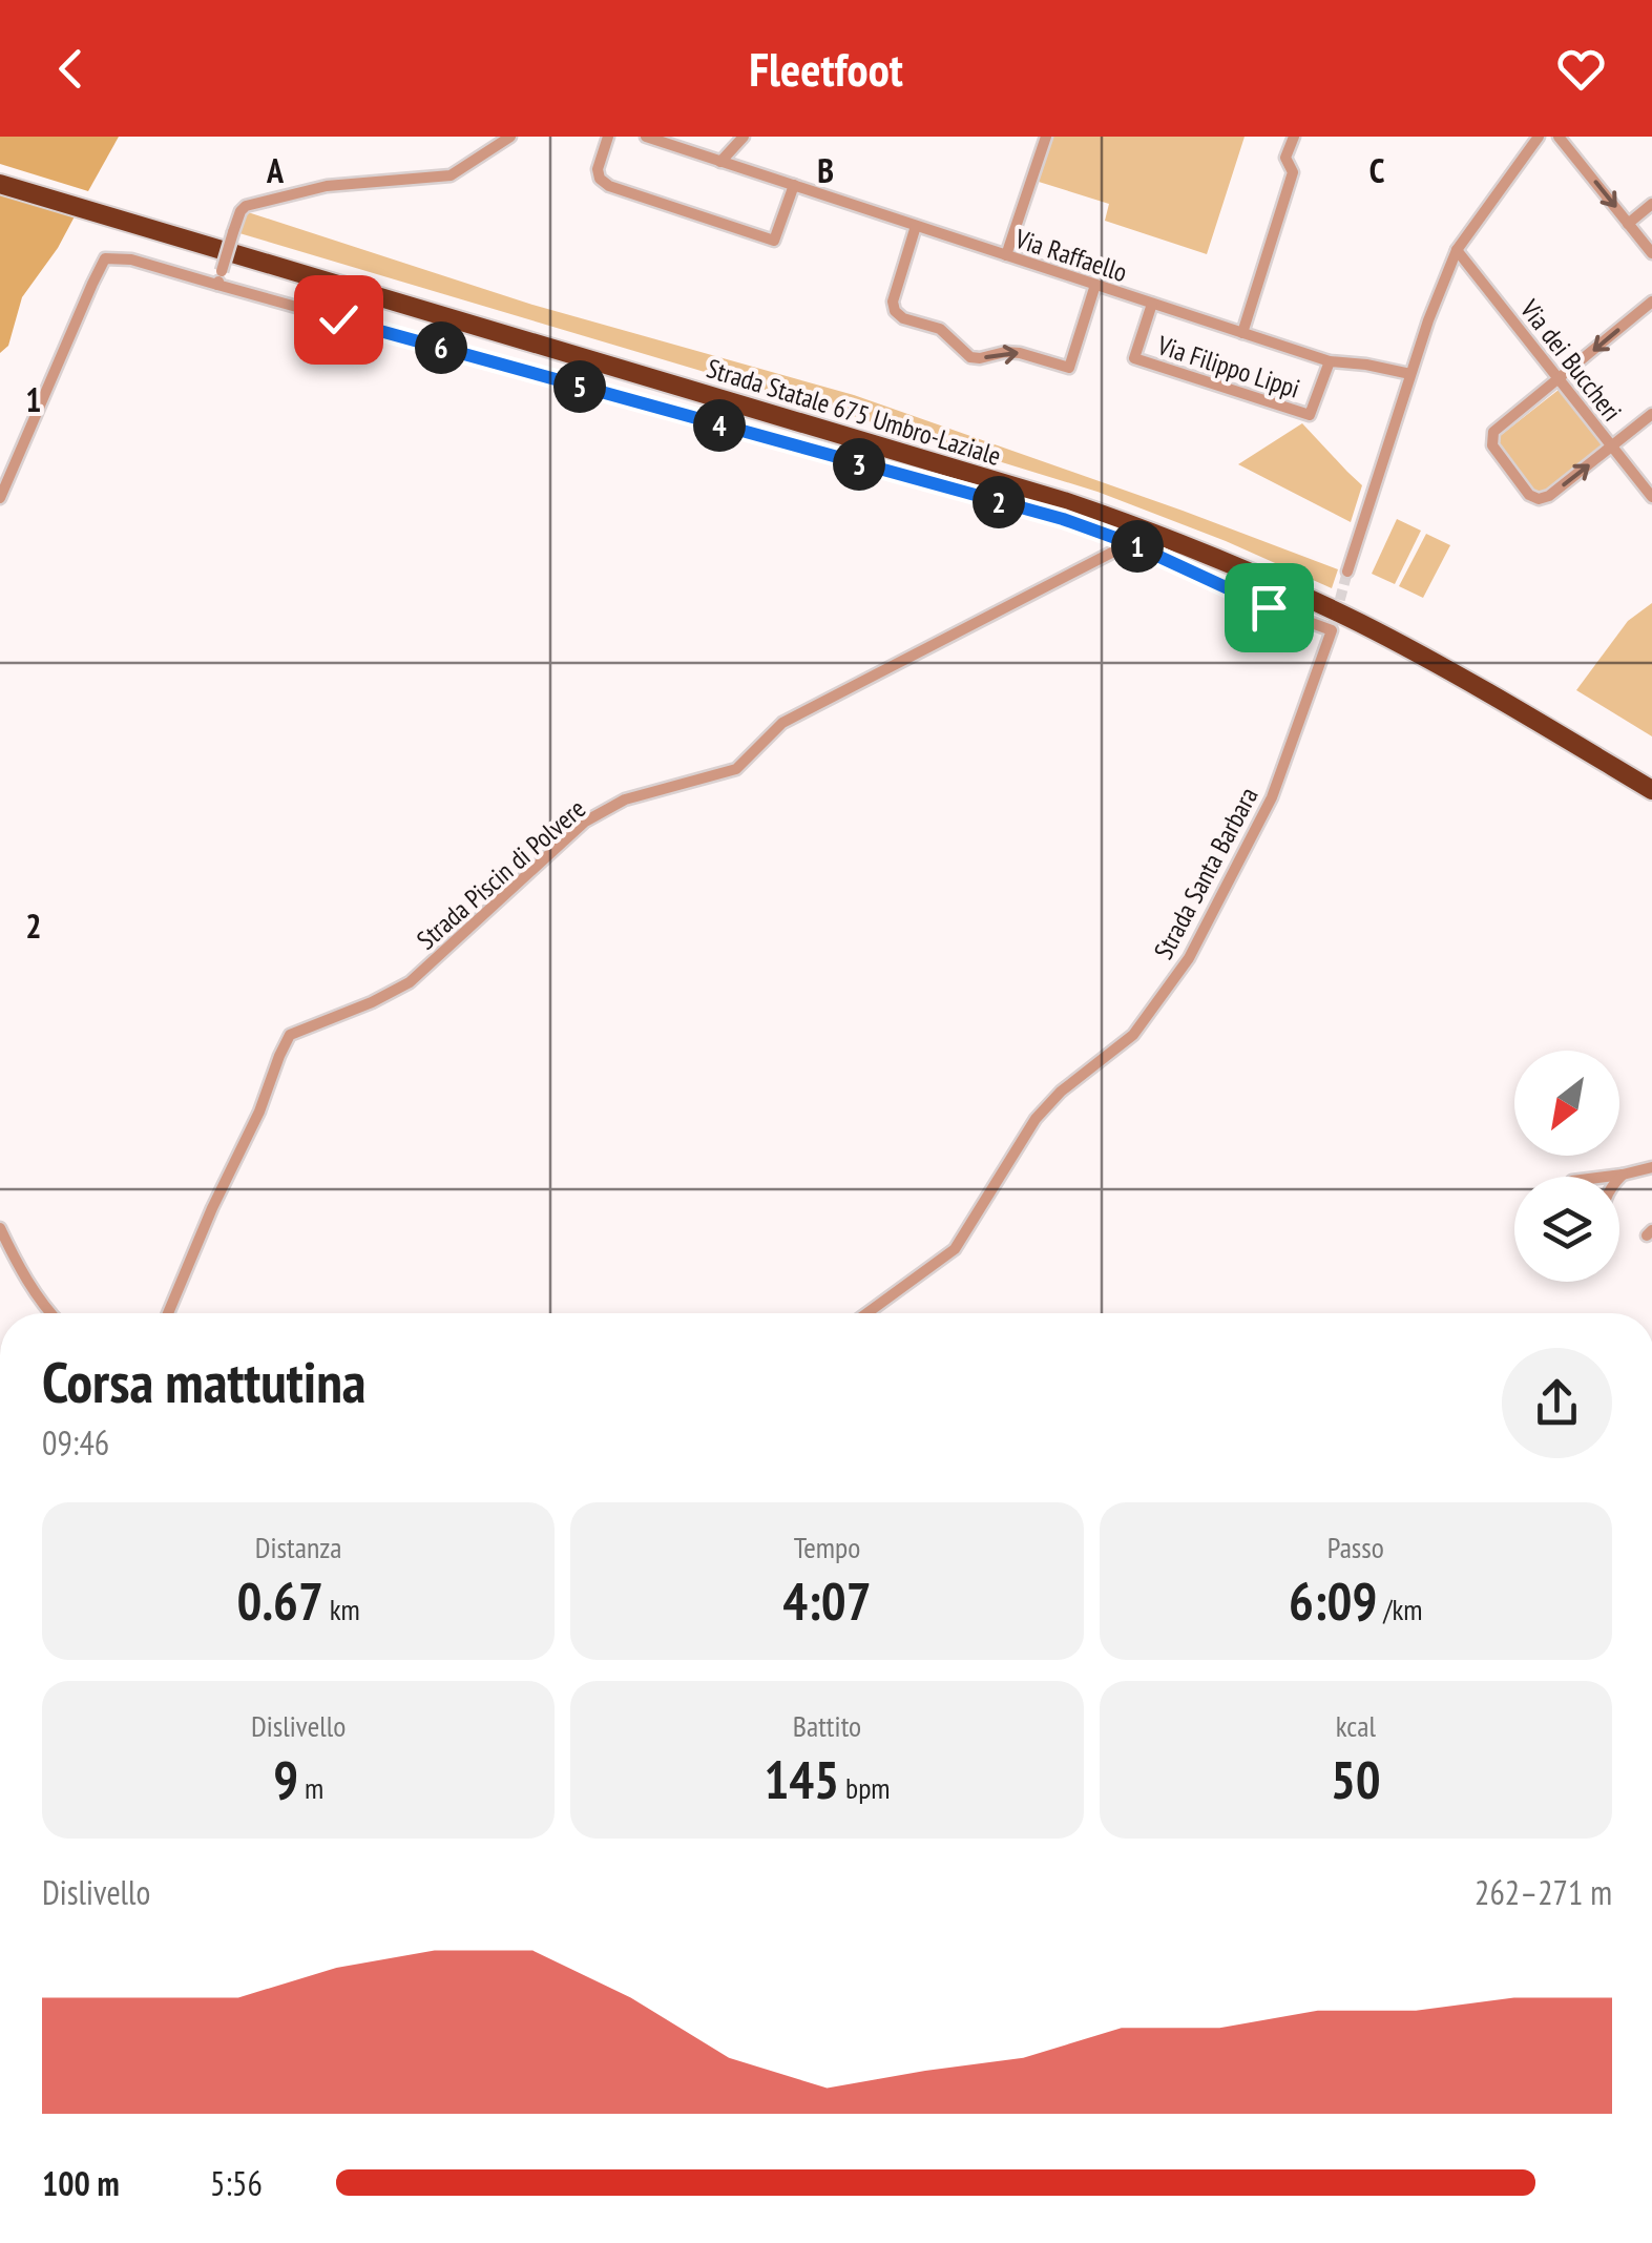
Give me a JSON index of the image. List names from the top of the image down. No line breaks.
{"streets":{"highway":["Strada Statale 675 Umbro-Laziale"],"street":["Via Raffaello","Via dei Buccheri","Via Filippo Lippi","Strada Santa Barbara","Strada Piscin di Polvere"]},"crossings":[["Via Raffaello","Via Filippo Lippi"],["Strada Santa Barbara","Strada Piscin di Polvere"]],"north":"bottom left","page":{"header":"Fleetfoot","pins":["6","5","4","3","2","1"],"heading":["Corsa mattutina","09:46"],"stats":[["Distanza","0.67 km"],["Tempo","4:07"],["Passo","6:09 /km"],["Dislivello","9 m"],["Battito","145 bpm"],["kcal","50"]],"chart":["Dislivello","262–271 m"],"list":[{"name":"100 m","note":"5:56"}]},"grid":{"columns":["A","B","C"],"rows":["1","2"]}}
